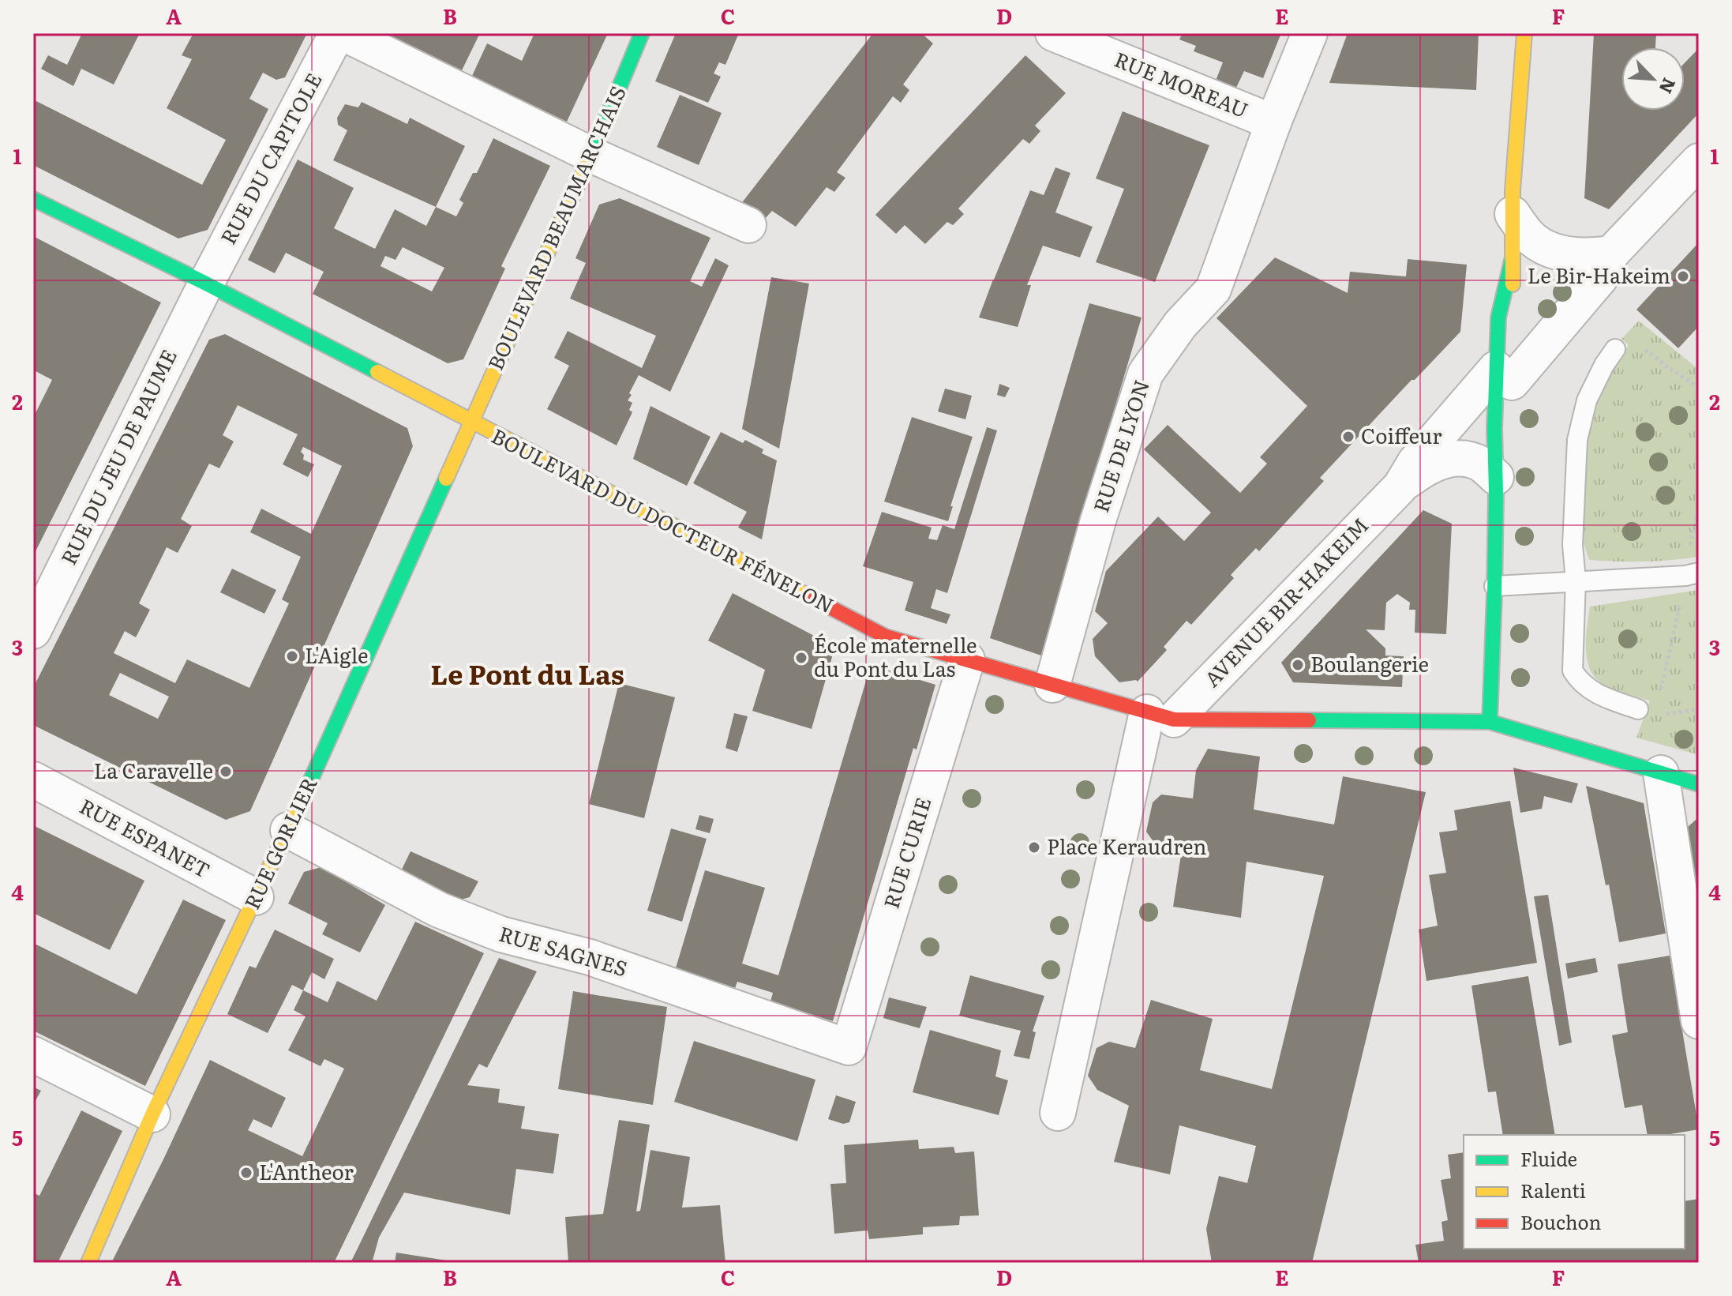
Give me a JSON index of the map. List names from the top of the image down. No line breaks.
{"streets":{"street":["RUE MOREAU","RUE DU CAPITOLE","BOULEVARD BEAUMARCHAIS","RUE DE LYON","RUE DU JEU DE PAUME","BOULEVARD DU DOCTEUR FÉNELON","AVENUE BIR-HAKEIM","RUE ESPANET","RUE GORLIER","RUE CURIE","RUE SAGNES"]},"crossings":[["RUE MOREAU","RUE DE LYON"],["RUE DU CAPITOLE","RUE DU JEU DE PAUME"],["RUE DU CAPITOLE","BOULEVARD DU DOCTEUR FÉNELON"],["BOULEVARD BEAUMARCHAIS","BOULEVARD DU DOCTEUR FÉNELON"],["BOULEVARD BEAUMARCHAIS","RUE GORLIER"],["RUE DE LYON","BOULEVARD DU DOCTEUR FÉNELON"],["RUE DU JEU DE PAUME","BOULEVARD DU DOCTEUR FÉNELON"],["BOULEVARD DU DOCTEUR FÉNELON","AVENUE BIR-HAKEIM"],["BOULEVARD DU DOCTEUR FÉNELON","RUE GORLIER"],["BOULEVARD DU DOCTEUR FÉNELON","RUE CURIE"],["RUE ESPANET","RUE GORLIER"],["RUE GORLIER","RUE SAGNES"],["RUE CURIE","RUE SAGNES"]],"districts":["Le Pont du Las"],"places":["Le Bir-Hakeim","Coiffeur","L'Aigle","École maternelle du Pont du Las","Boulangerie","La Caravelle","Place Keraudren","L'Antheor"],"legend":["Fluide","Ralenti","Bouchon"],"north":"bottom right","grid":{"columns":["A","B","C","D","E","F"],"rows":["1","2","3","4","5"]}}
